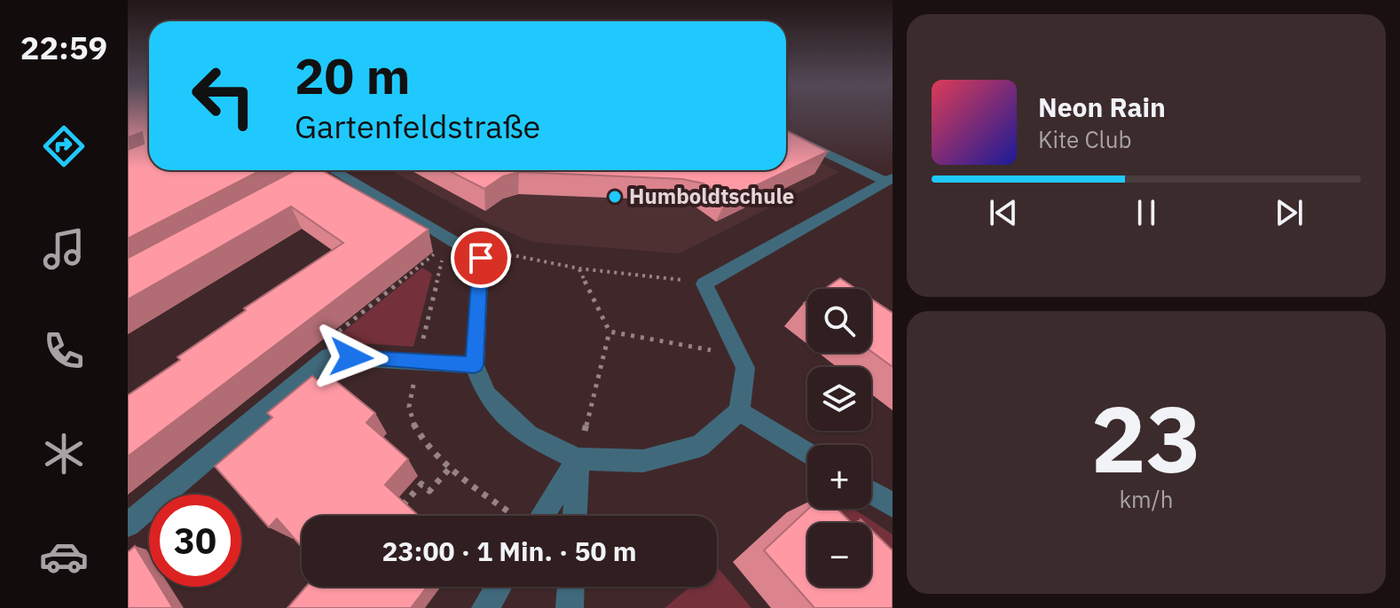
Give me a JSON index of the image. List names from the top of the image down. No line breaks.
{"places":["Humboldtschule"],"page":{"tabs":"22:59","turn":["20 m","Gartenfeldstraße"],"song":["Neon Rain","Kite Club"],"map_buttons":["+","−"],"tile":["23","km/h"],"limit":"30","trip":"23:00 · 1 Min. · 50 m"}}
